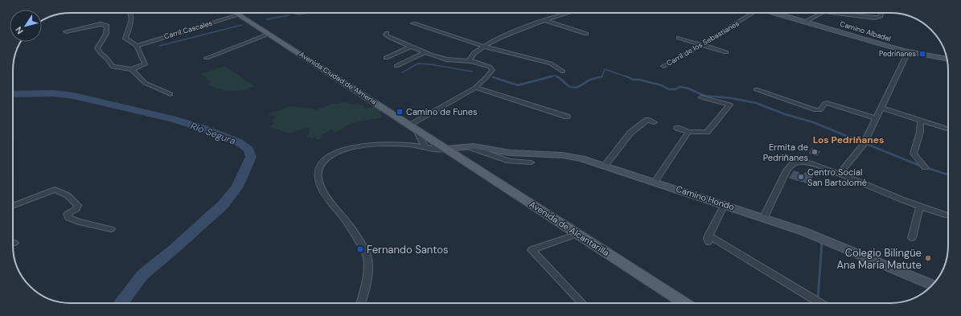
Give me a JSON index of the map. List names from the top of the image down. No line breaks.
{"streets":{"main road":["Camino Albadel","Avenida Ciudad de Almería","Camino Hondo","Avenida de Alcantarilla"],"street":["Carril Cascales","Carril de los Sebastianes"]},"crossings":[["Carril Cascales","Avenida Ciudad de Almería"],["Avenida Ciudad de Almería","Camino Hondo"],["Avenida Ciudad de Almería","Avenida de Alcantarilla"],["Camino Hondo","Avenida de Alcantarilla"]],"districts":["Los Pedriñanes"],"water":["Río Segura"],"places":{"transit":["Pedriñanes","Camino de Funes","Fernando Santos"],"other":["Ermita de Pedriñanes","Centro Social San Bartolomé","Colegio Bilingüe Ana María Matute"]},"north":"bottom left"}
